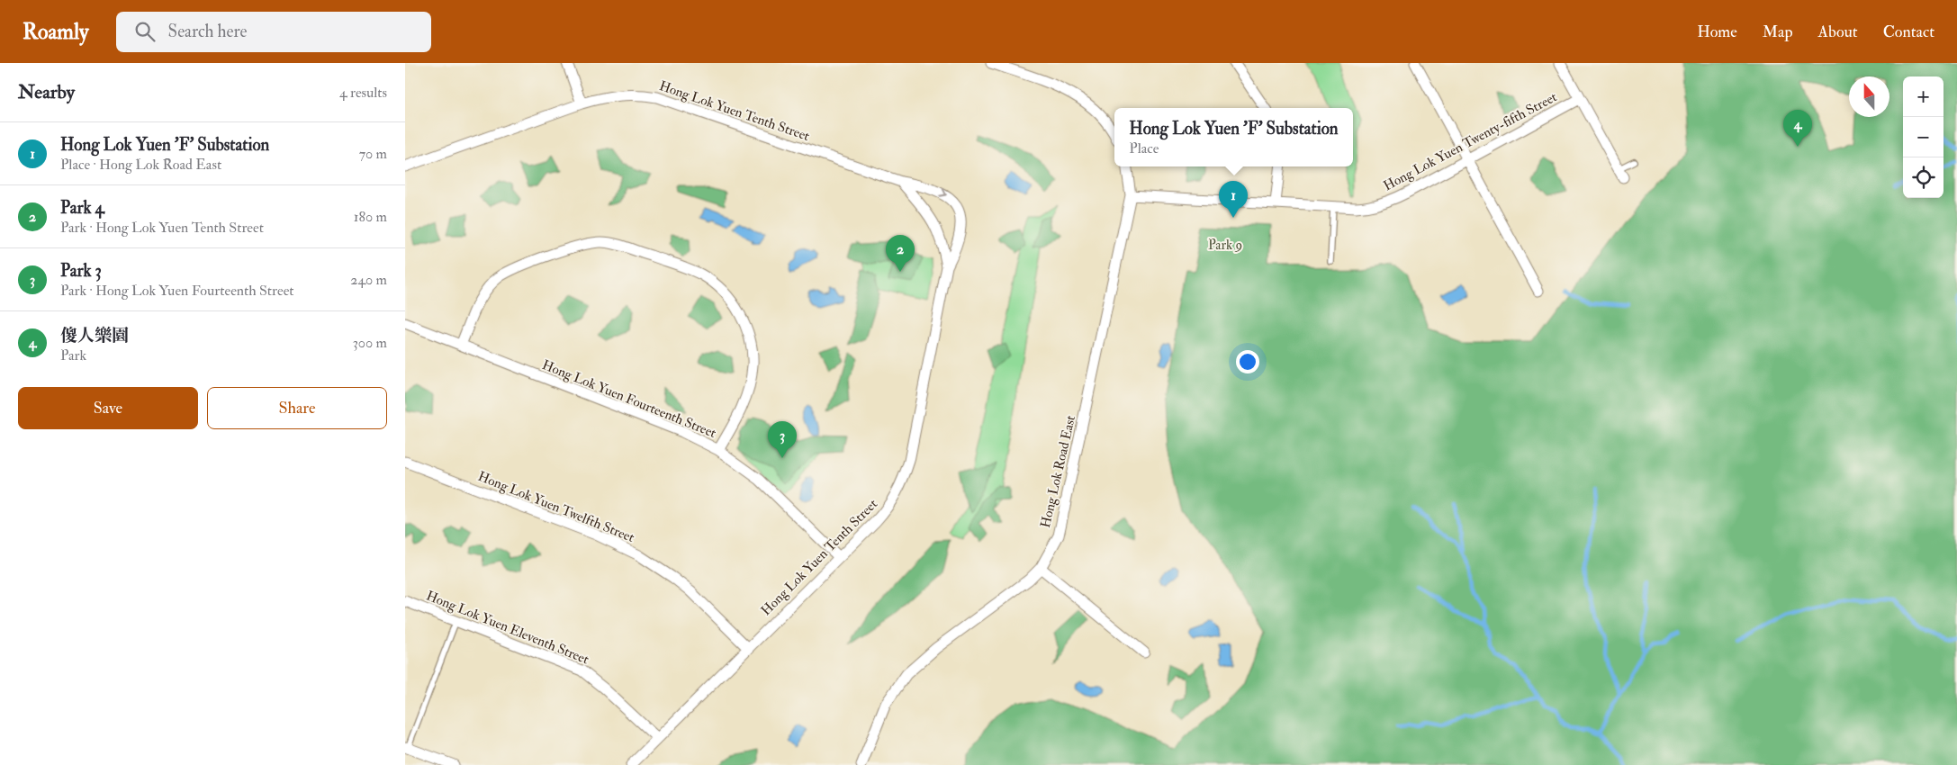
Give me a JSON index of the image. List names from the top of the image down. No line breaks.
{"streets":{"street":["Hong Lok Yuen Tenth Street","Hong Lok Yuen Twenty-fifth Street","Hong Lok Yuen Fourteenth Street","Hong Lok Road East","Hong Lok Yuen Twelfth Street","Hong Lok Yuen Eleventh Street"]},"crossings":[["Hong Lok Yuen Tenth Street","Hong Lok Yuen Fourteenth Street"],["Hong Lok Yuen Tenth Street","Hong Lok Yuen Twelfth Street"],["Hong Lok Yuen Tenth Street","Hong Lok Yuen Eleventh Street"],["Hong Lok Yuen Twenty-fifth Street","Hong Lok Road East"]],"parks":["Park 9"],"north":"top","page":{"header":"Roamly","search":"Search here","nav":["Home","Map","About","Contact"],"heading":["Nearby","4 results"],"map_buttons":["+","−"],"popup":["Hong Lok Yuen 'F' Substation","Place"],"pins":["4","1","2","3"],"list":[{"mark":"1","name":"Hong Lok Yuen 'F' Substation","note":"Place · Hong Lok Road East","value":"70 m"},{"mark":"2","name":"Park 4","note":"Park · Hong Lok Yuen Tenth Street","value":"180 m"},{"mark":"3","name":"Park 3","note":"Park · Hong Lok Yuen Fourteenth Street","value":"240 m"},{"mark":"4","name":"傻人樂園","note":"Park","value":"300 m"}],"buttons":["Save","Share"]}}
